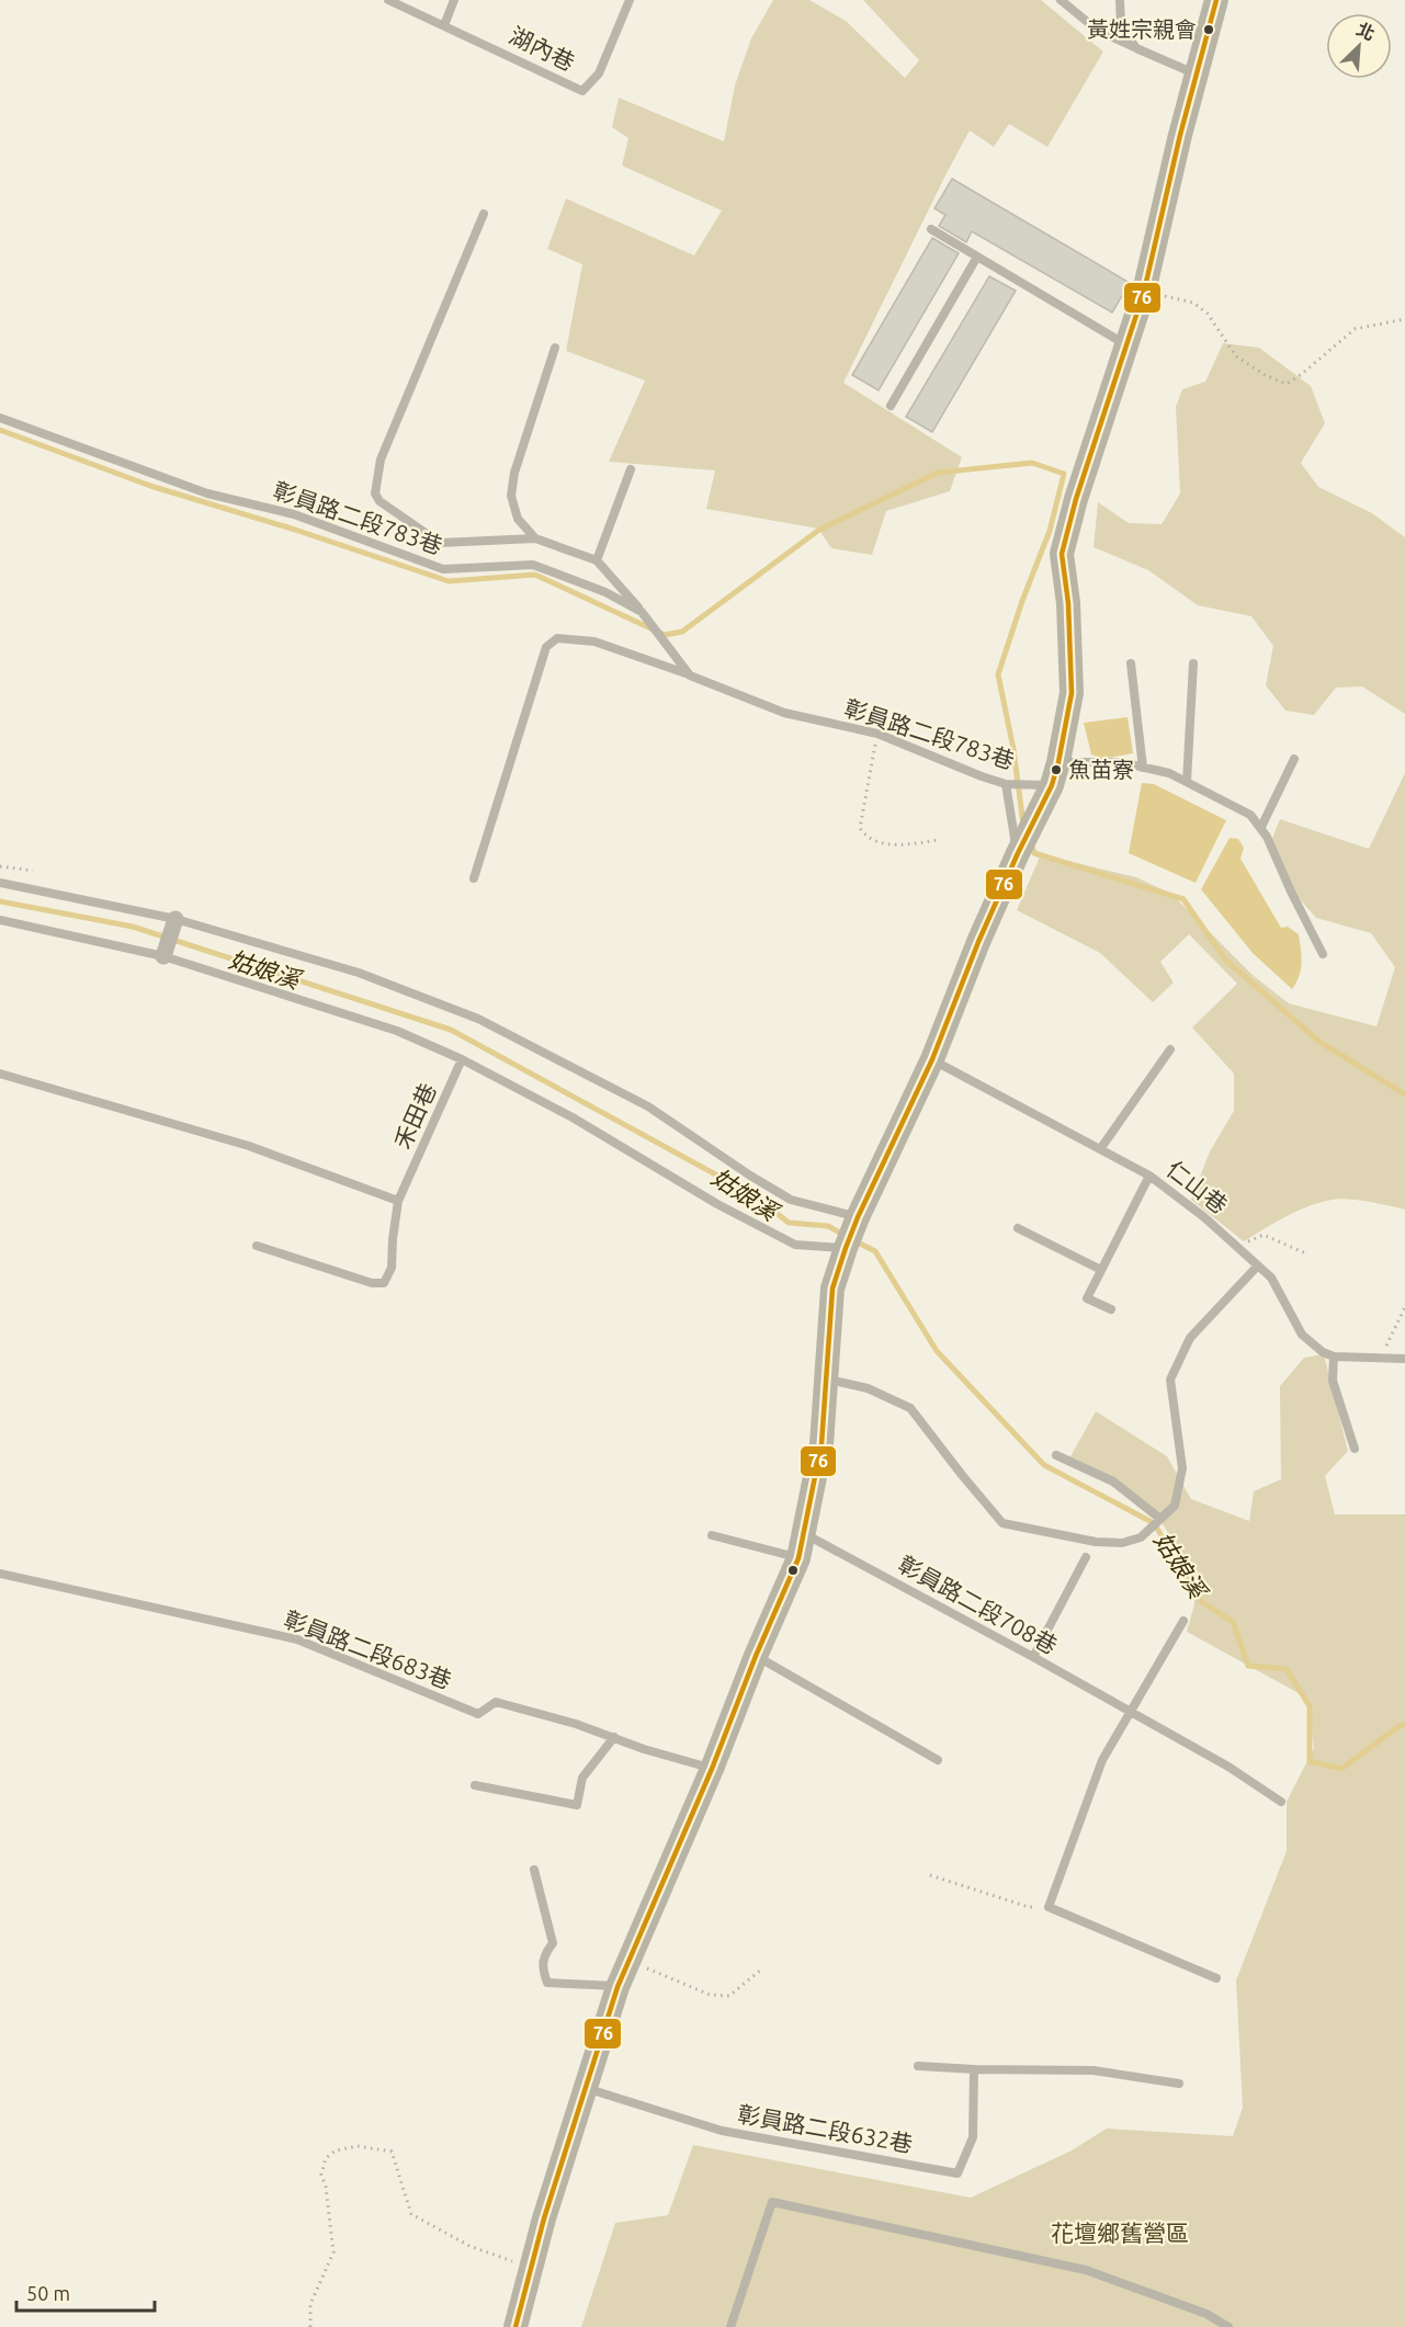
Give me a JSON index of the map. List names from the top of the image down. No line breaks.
{"streets":{"lane":["湖內巷","彰員路二段783巷","禾田巷","仁山巷","彰員路二段708巷","彰員路二段683巷","彰員路二段632巷"]},"water":["姑娘溪"],"parks":["花壇鄉舊營區"],"places":["黃姓宗親會","魚苗寮"],"lines":["transit line 76"],"scale_bar":"50 m","north":"top right"}
